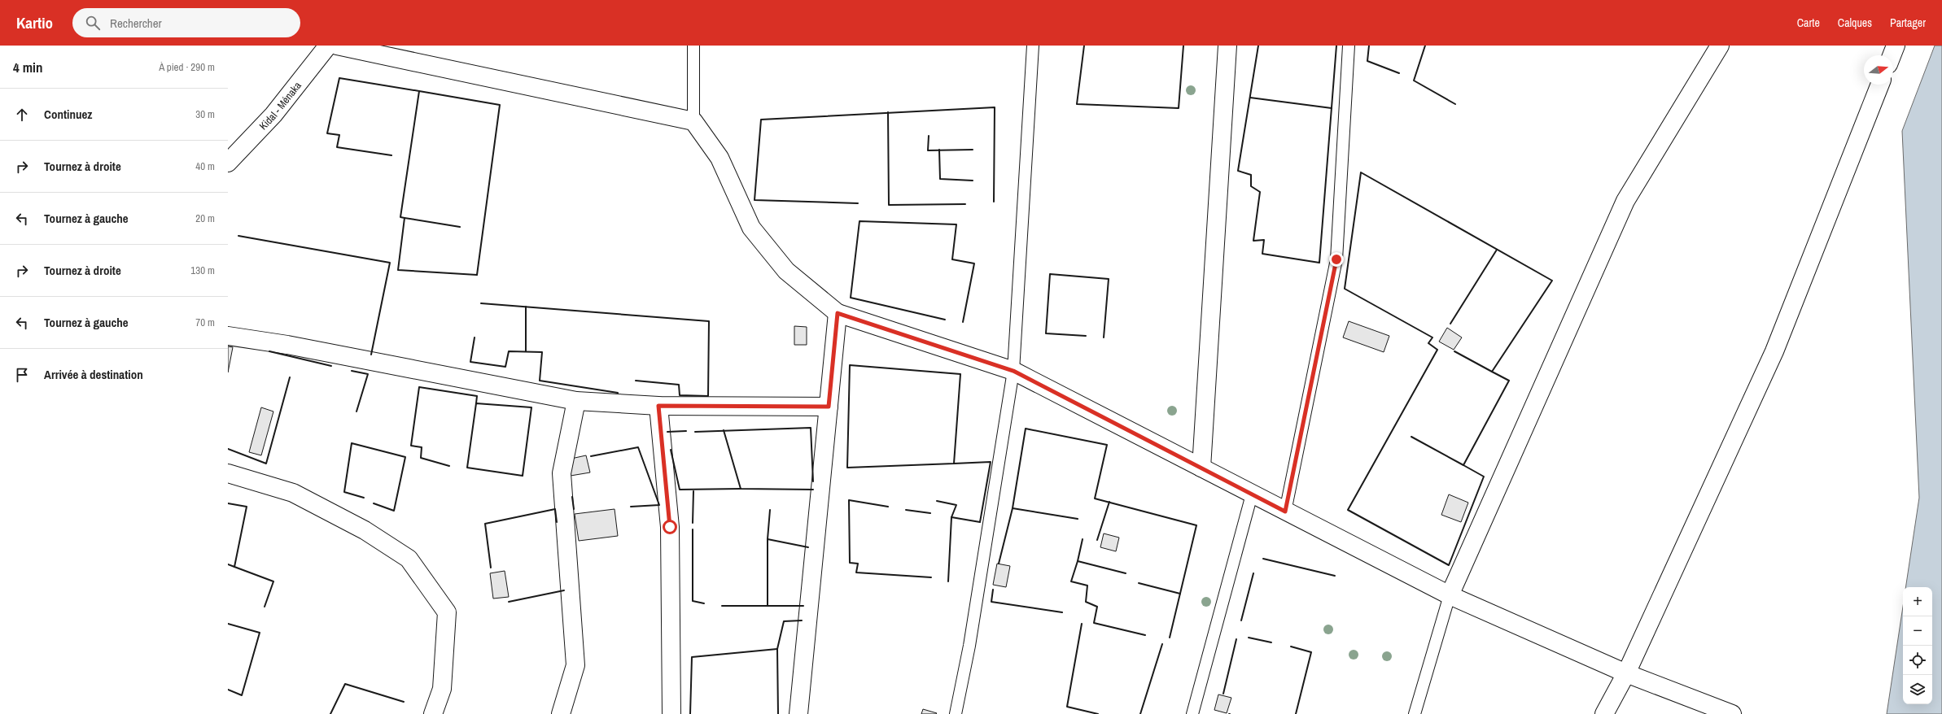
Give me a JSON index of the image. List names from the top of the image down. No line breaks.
{"streets":{"street":["Kidal - Ménaka"]},"north":"right","page":{"header":"Kartio","search":"Rechercher","nav":["Carte","Calques","Partager"],"heading":["4 min","À pied · 290 m"],"list":[["Continuez","30 m"],["Tournez à droite","40 m"],["Tournez à gauche","20 m"],["Tournez à droite","130 m"],["Tournez à gauche","70 m"],"Arrivée à destination"],"map_buttons":["+","−"]}}
